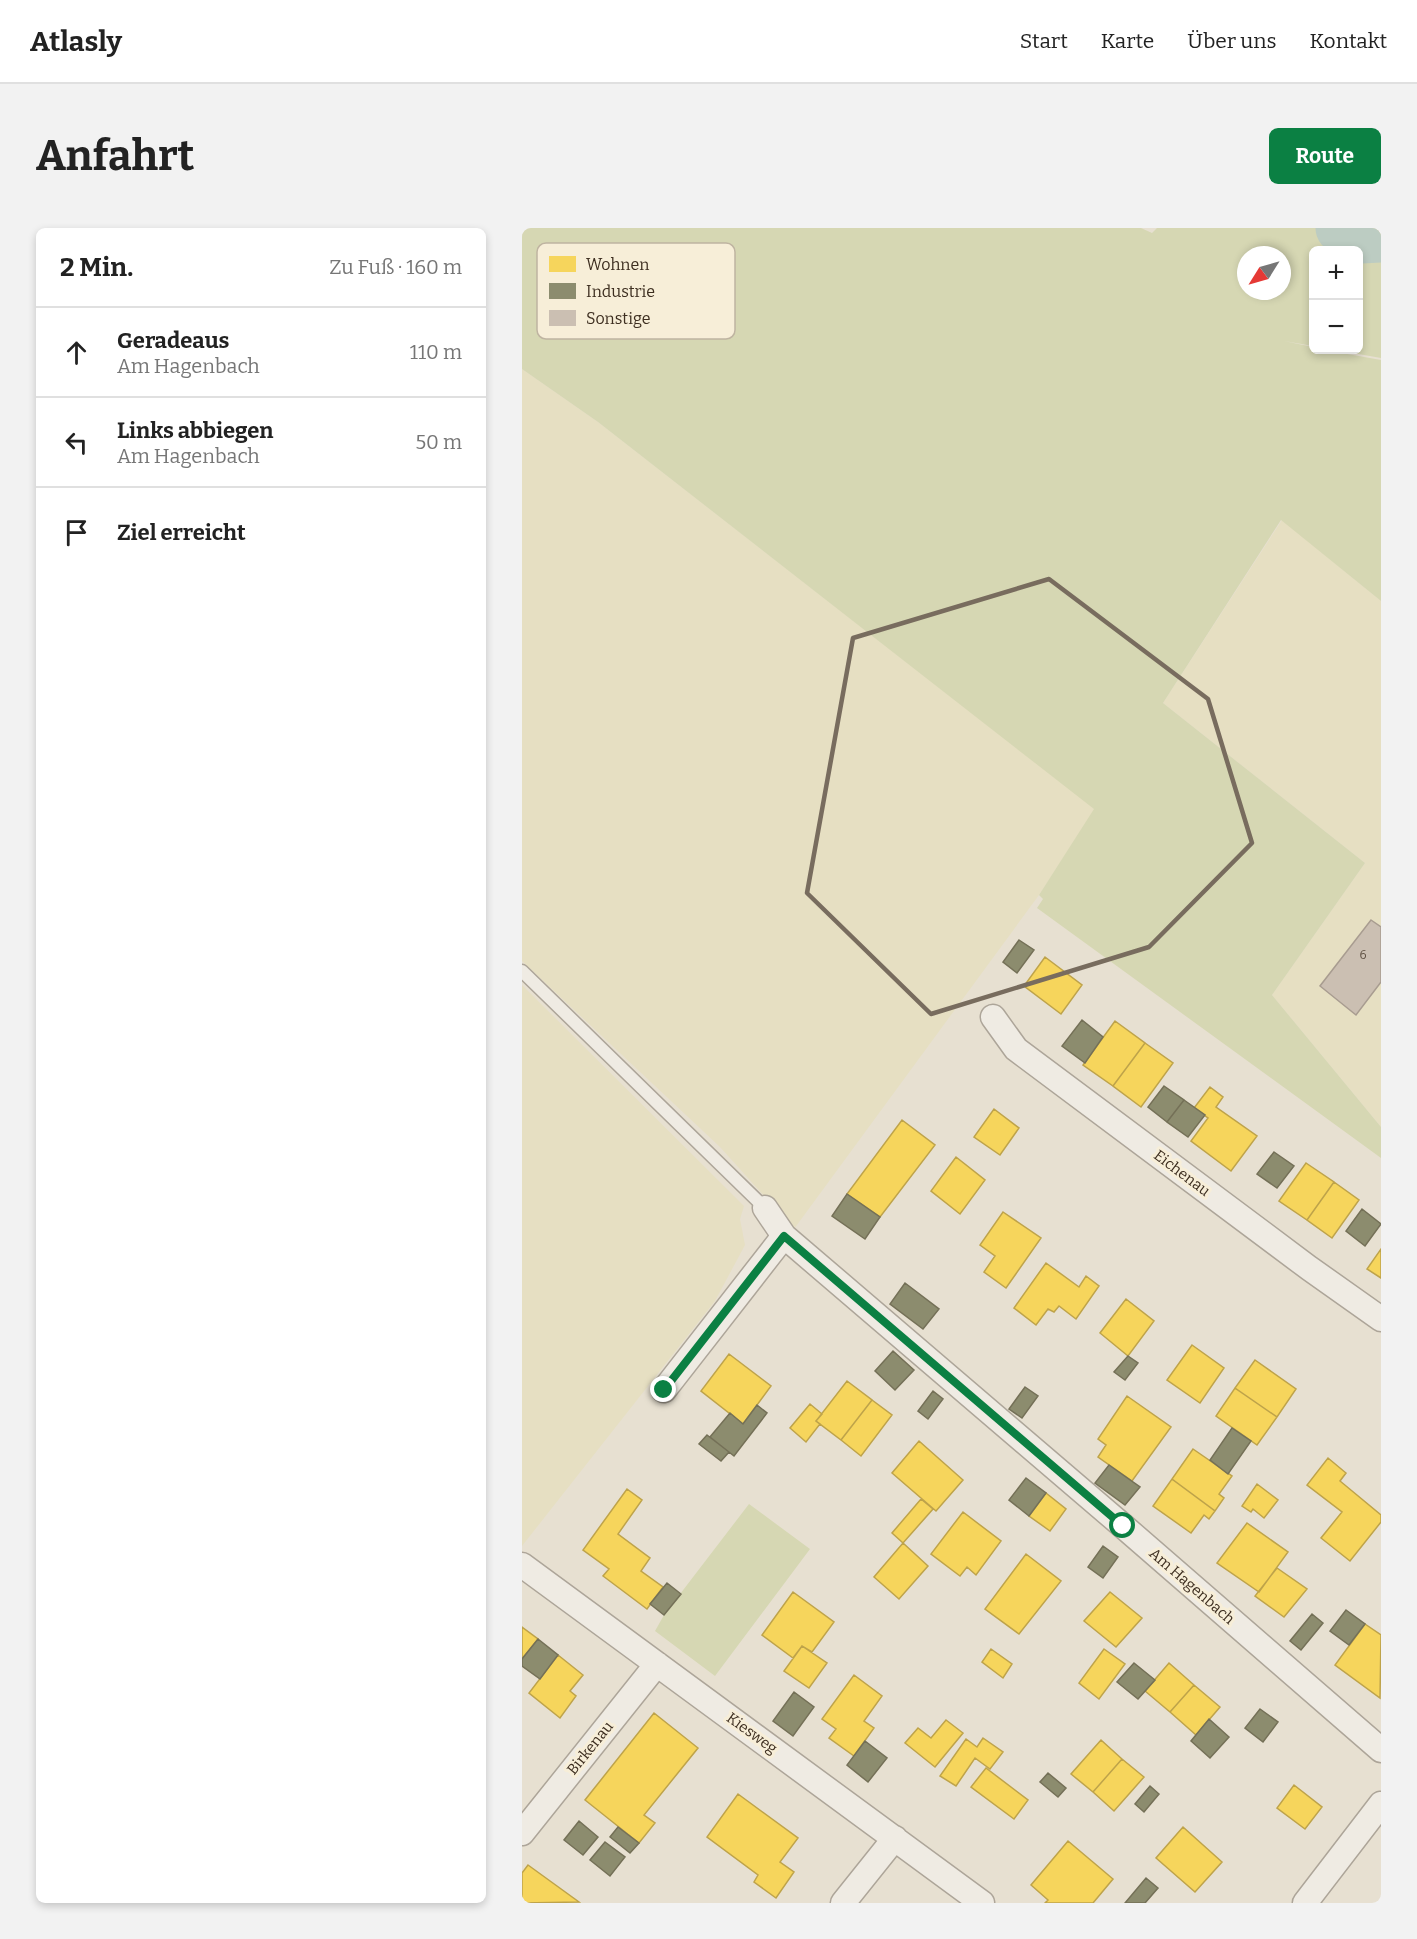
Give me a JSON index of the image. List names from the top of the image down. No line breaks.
{"streets":{"street":["Eichenau","Am Hagenbach","Kiesweg","Birkenau"]},"crossings":[["Kiesweg","Birkenau"]],"house_numbers":["6"],"legend":["Wohnen","Industrie","Sonstige"],"north":"bottom left","page":{"header":"Atlasly","nav":["Start","Karte","Über uns","Kontakt"],"buttons":"Route","title":"Anfahrt","heading":["2 Min.","Zu Fuß · 160 m"],"map_buttons":["+","−"],"list":[["Geradeaus","Am Hagenbach","110 m"],["Links abbiegen","Am Hagenbach","50 m"],"Ziel erreicht"]}}
